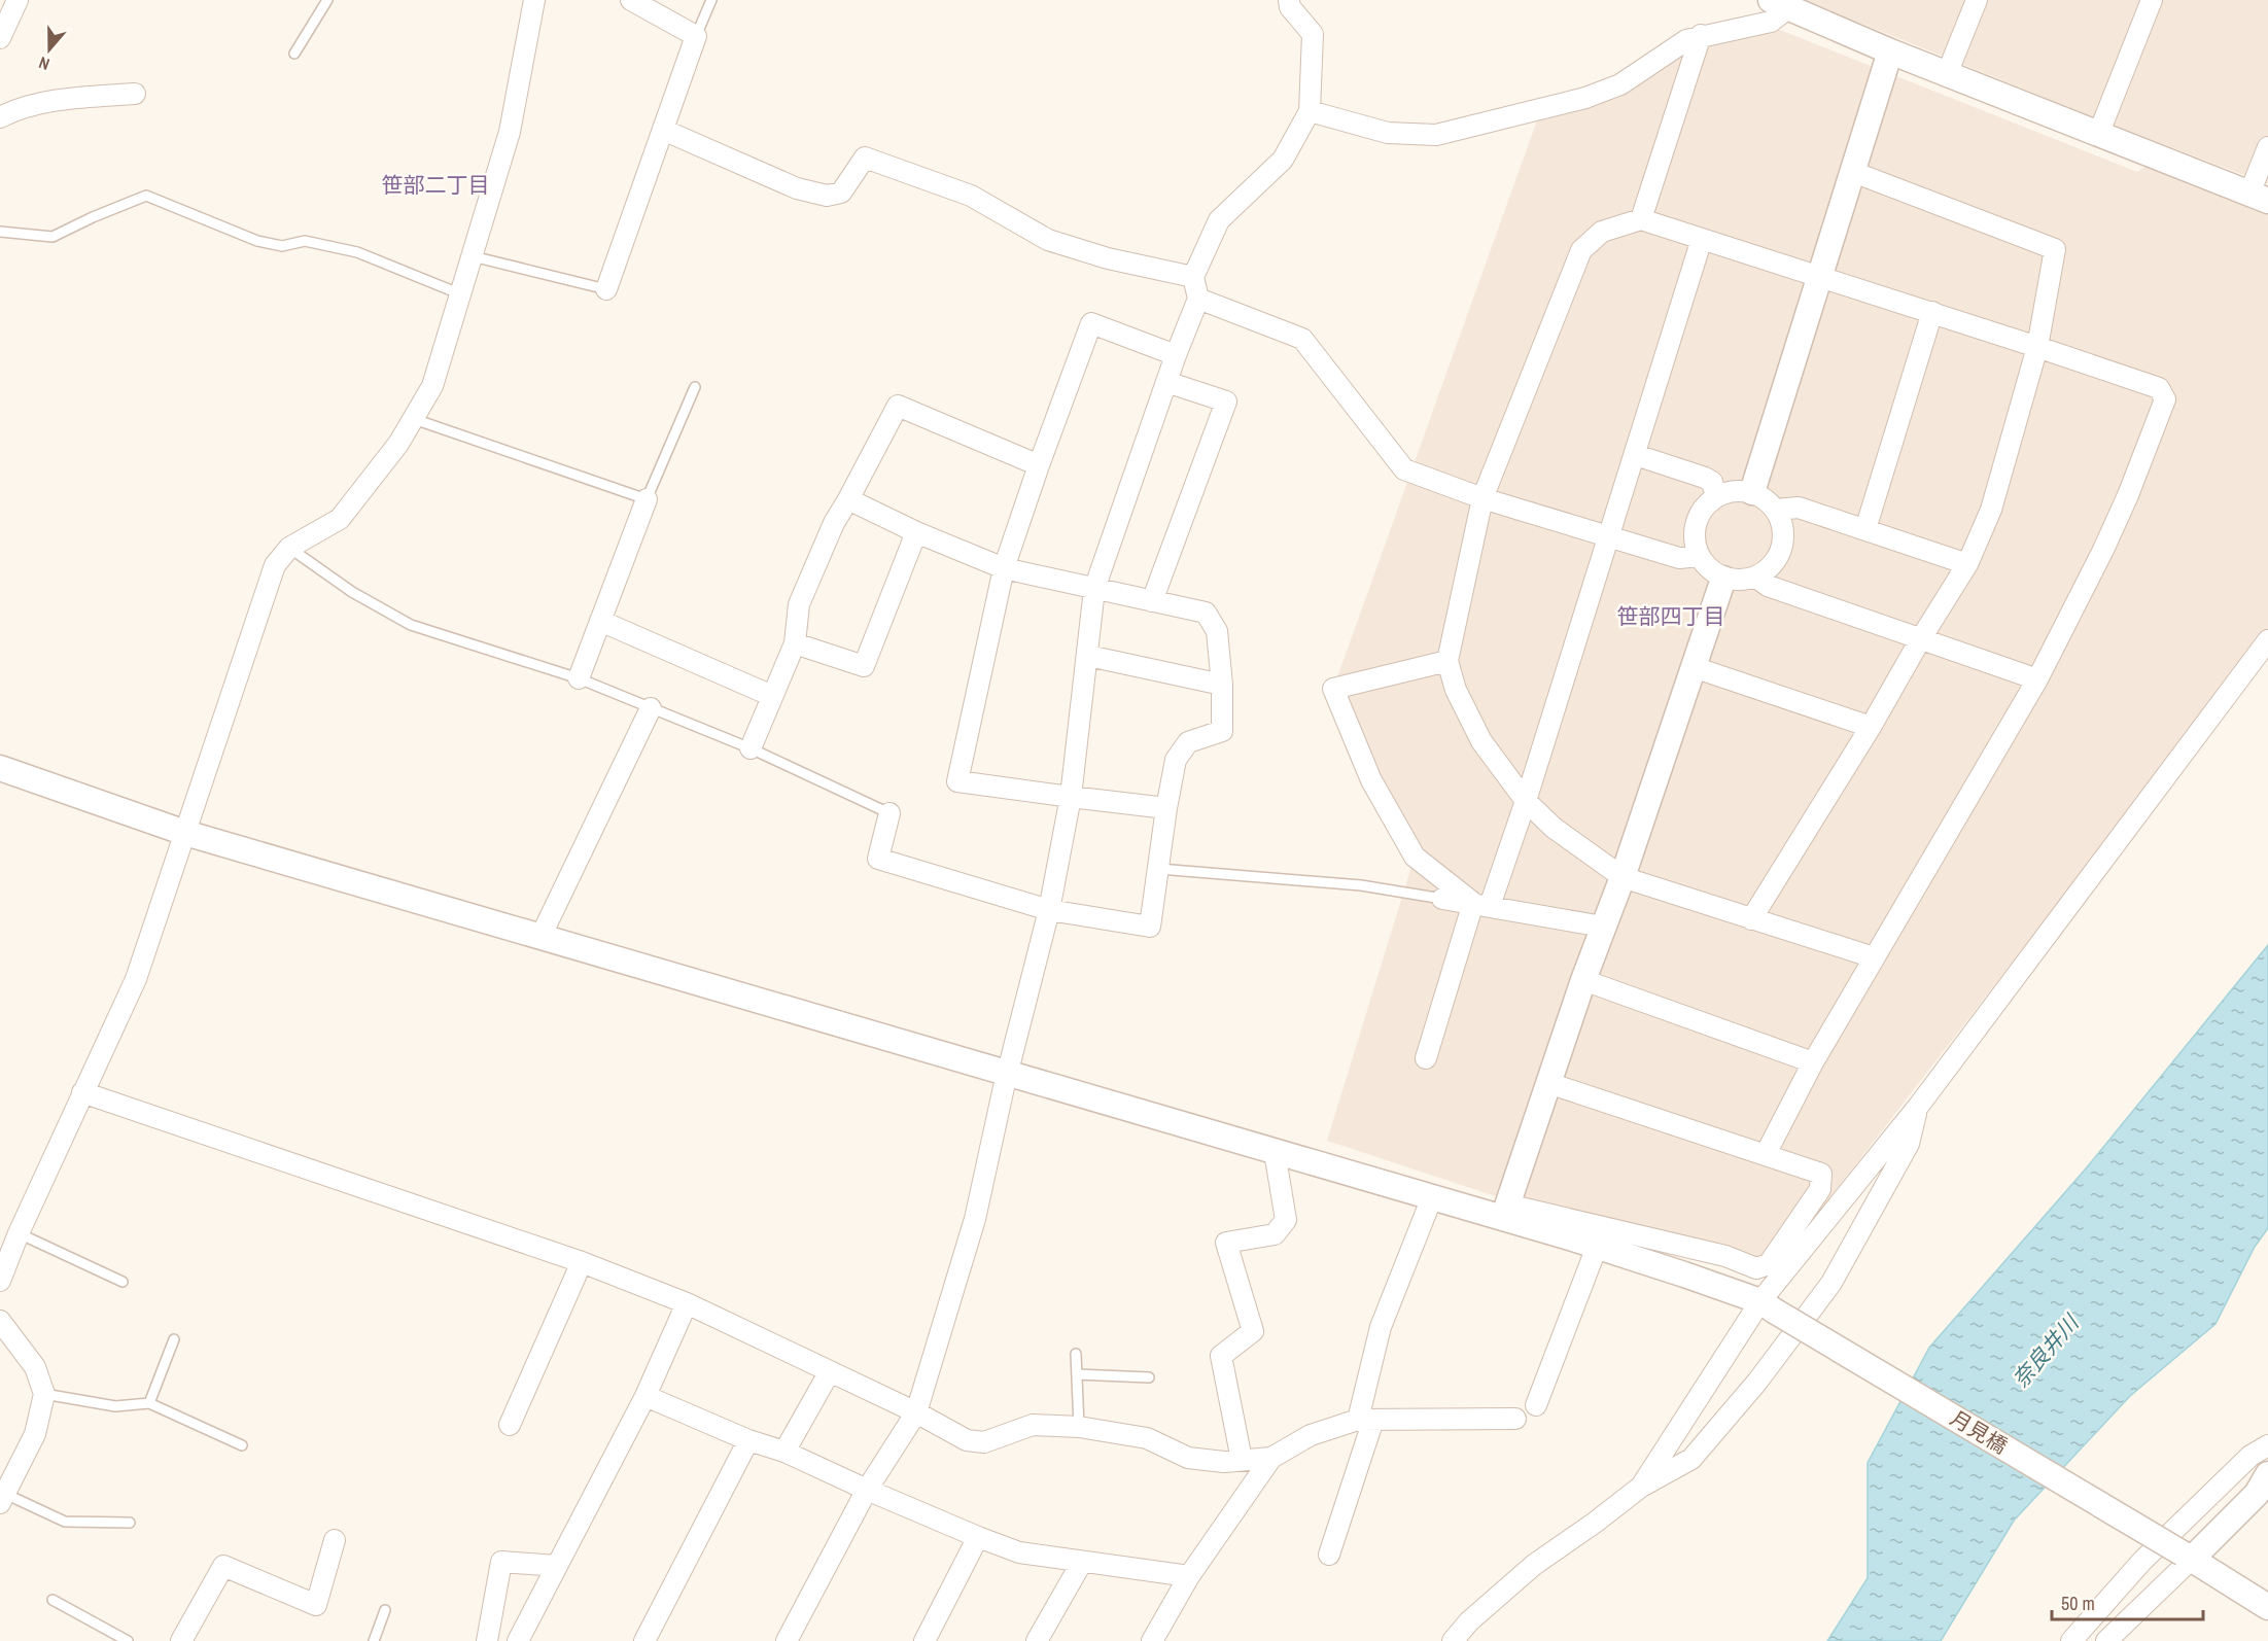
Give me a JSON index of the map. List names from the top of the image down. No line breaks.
{"streets":{"street":["月見橋"]},"districts":["笹部二丁目","笹部四丁目"],"water":["奈良井川"],"scale_bar":"50 m","north":"bottom"}
